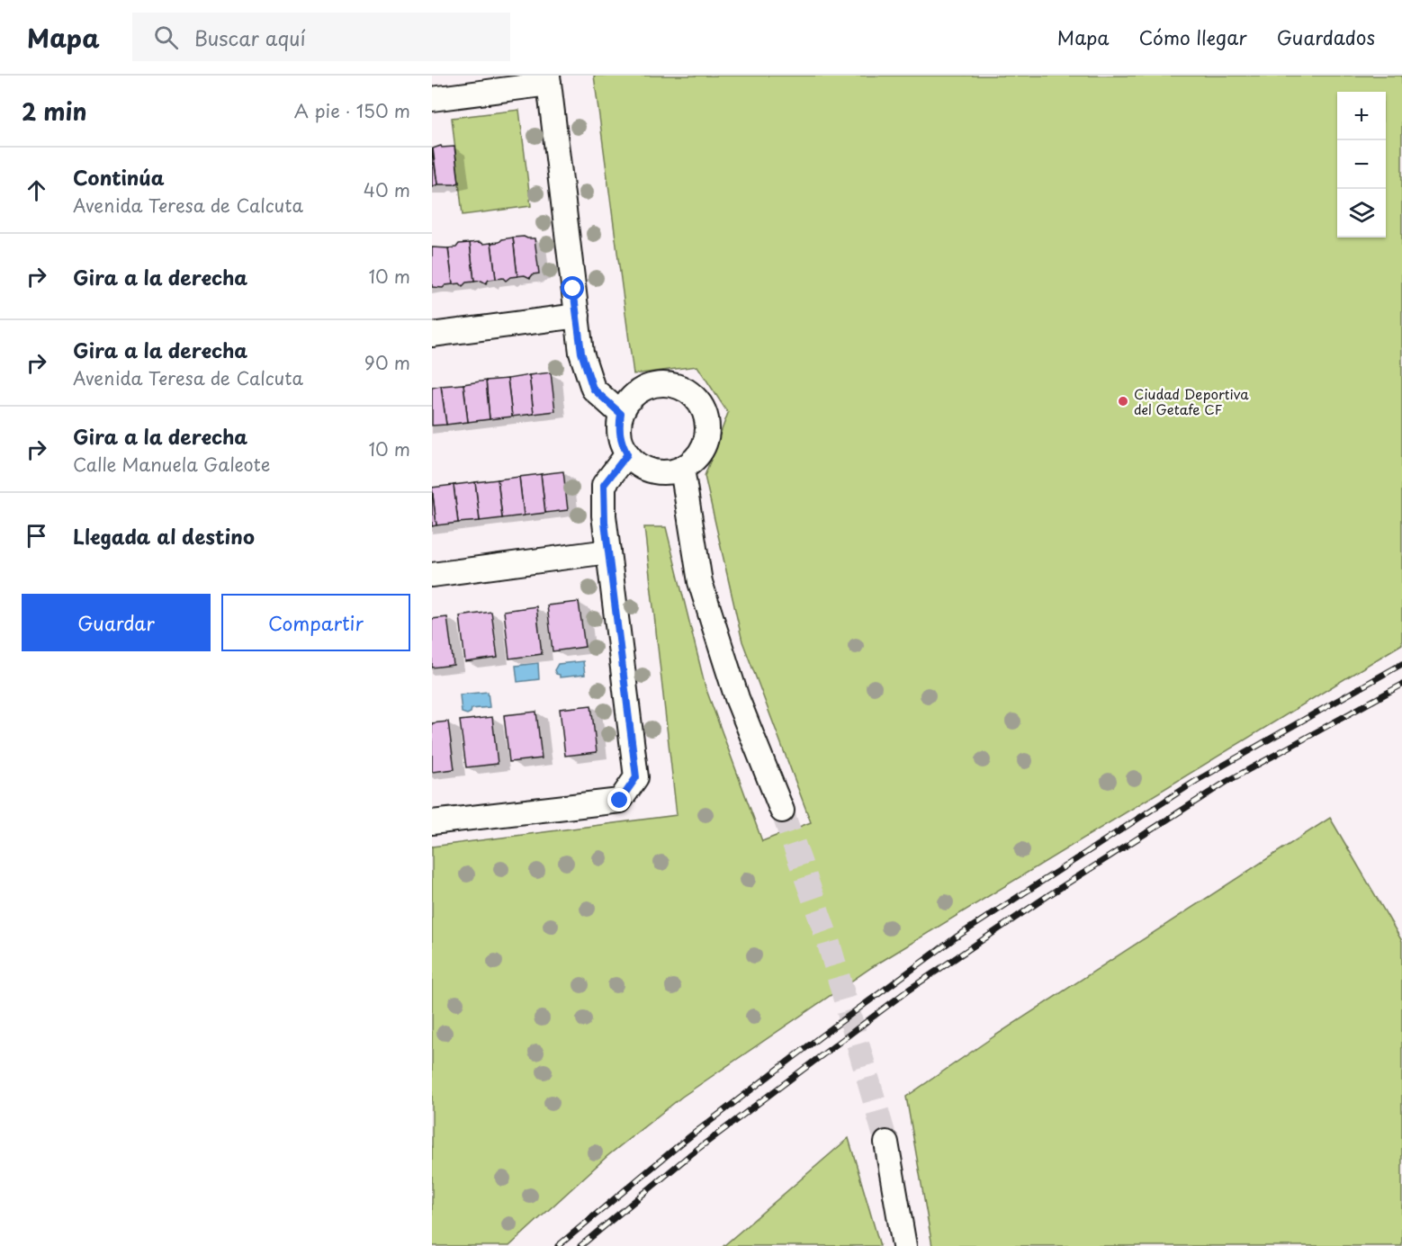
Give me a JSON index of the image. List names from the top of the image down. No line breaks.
{"places":["Ciudad Deportiva del Getafe CF"],"page":{"header":"Mapa","search":"Buscar aquí","nav":["Mapa","Cómo llegar","Guardados"],"heading":["2 min","A pie · 150 m"],"map_buttons":["+","−"],"list":[["Continúa","Avenida Teresa de Calcuta","40 m"],["Gira a la derecha","10 m"],["Gira a la derecha","Avenida Teresa de Calcuta","90 m"],["Gira a la derecha","Calle Manuela Galeote","10 m"],"Llegada al destino"],"buttons":["Guardar","Compartir"]}}
